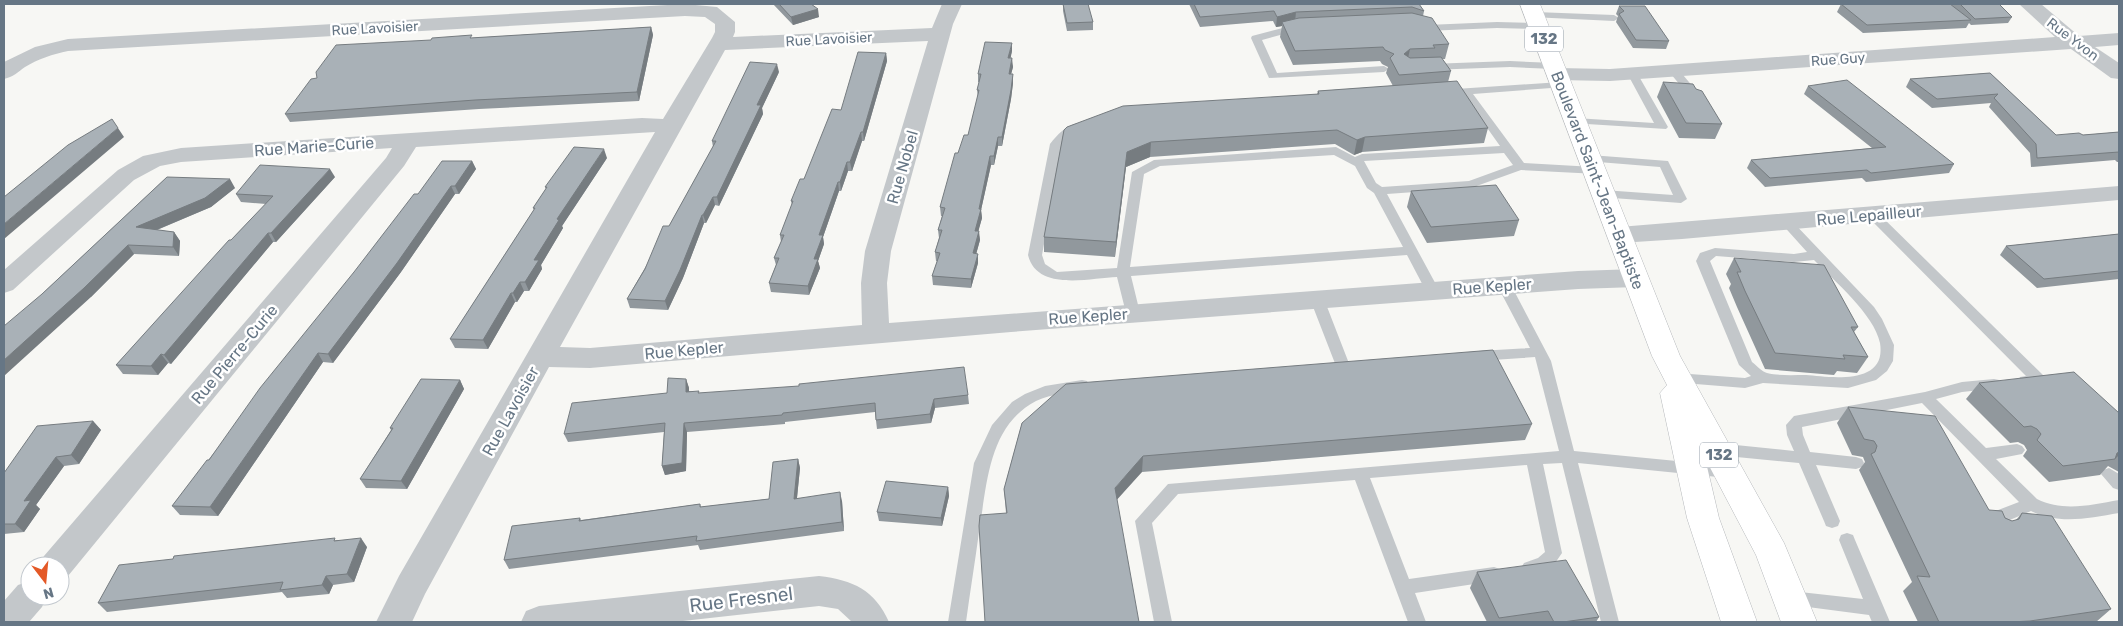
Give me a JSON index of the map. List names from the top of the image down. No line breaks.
{"streets":{"highway":["132","Boulevard Saint-Jean-Baptiste"],"street":["Rue Lavoisier","Rue Yvon","Rue Guy","Rue Marie-Curie","Rue Nobel","Rue Lepailleur","Rue Kepler","Rue Pierre-Curie","Rue Fresnel"]},"crossings":[["Rue Lavoisier","Rue Marie-Curie"],["Rue Lavoisier","Rue Nobel"],["Rue Lavoisier","Rue Kepler"],["Rue Yvon","Rue Guy"],["Rue Guy","Boulevard Saint-Jean-Baptiste"],["Rue Marie-Curie","Rue Pierre-Curie"],["Rue Nobel","Rue Kepler"],["Boulevard Saint-Jean-Baptiste","Rue Lepailleur"],["Boulevard Saint-Jean-Baptiste","Rue Kepler"]],"north":"bottom"}
